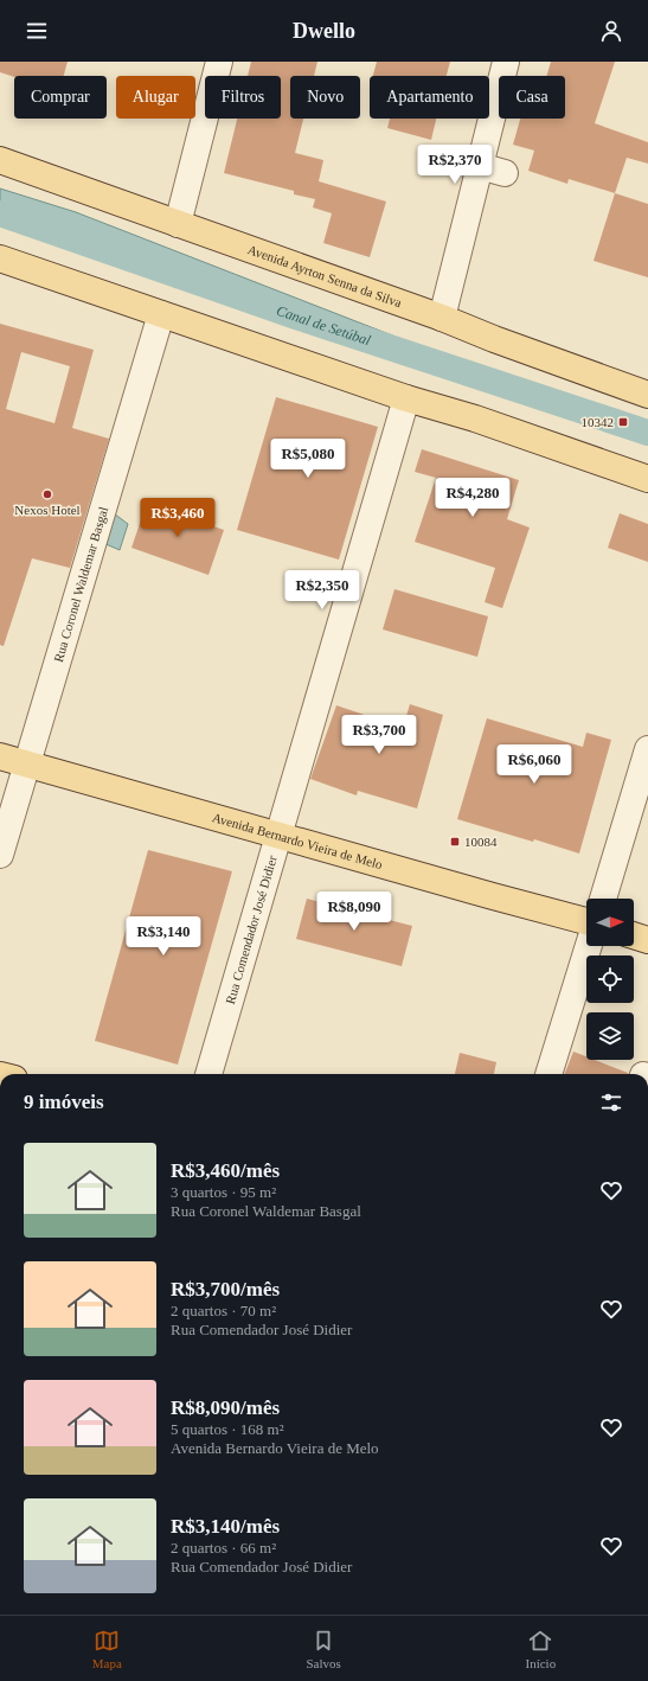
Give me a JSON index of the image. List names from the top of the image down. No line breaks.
{"streets":{"main road":["Avenida Ayrton Senna da Silva","Avenida Bernardo Vieira de Melo"],"street":["Rua Coronel Waldemar Basgal","Rua Comendador José Didier"]},"crossings":[["Rua Coronel Waldemar Basgal","Avenida Bernardo Vieira de Melo"],["Avenida Bernardo Vieira de Melo","Rua Comendador José Didier"]],"water":["Canal de Setúbal"],"places":{"transit":["10342","10084"],"other":["Nexos Hotel"]},"north":"right","page":{"header":"Dwello","chip":["Comprar","Alugar","Filtros","Novo","Apartamento","Casa"],"price":["R$2,370","R$5,080","R$4,280","R$3,460","R$2,350","R$3,700","R$6,060","R$8,090","R$3,140"],"heading":"9 imóveis","list":[{"name":"R$3,460/mês","note":"3 quartos · 95 m² · Rua Coronel Waldemar Basgal"},{"name":"R$3,700/mês","note":"2 quartos · 70 m² · Rua Comendador José Didier"},{"name":"R$8,090/mês","note":"5 quartos · 168 m² · Avenida Bernardo Vieira de Melo"},{"name":"R$3,140/mês","note":"2 quartos · 66 m² · Rua Comendador José Didier"}],"tabs":["Mapa","Salvos","Início"]}}
